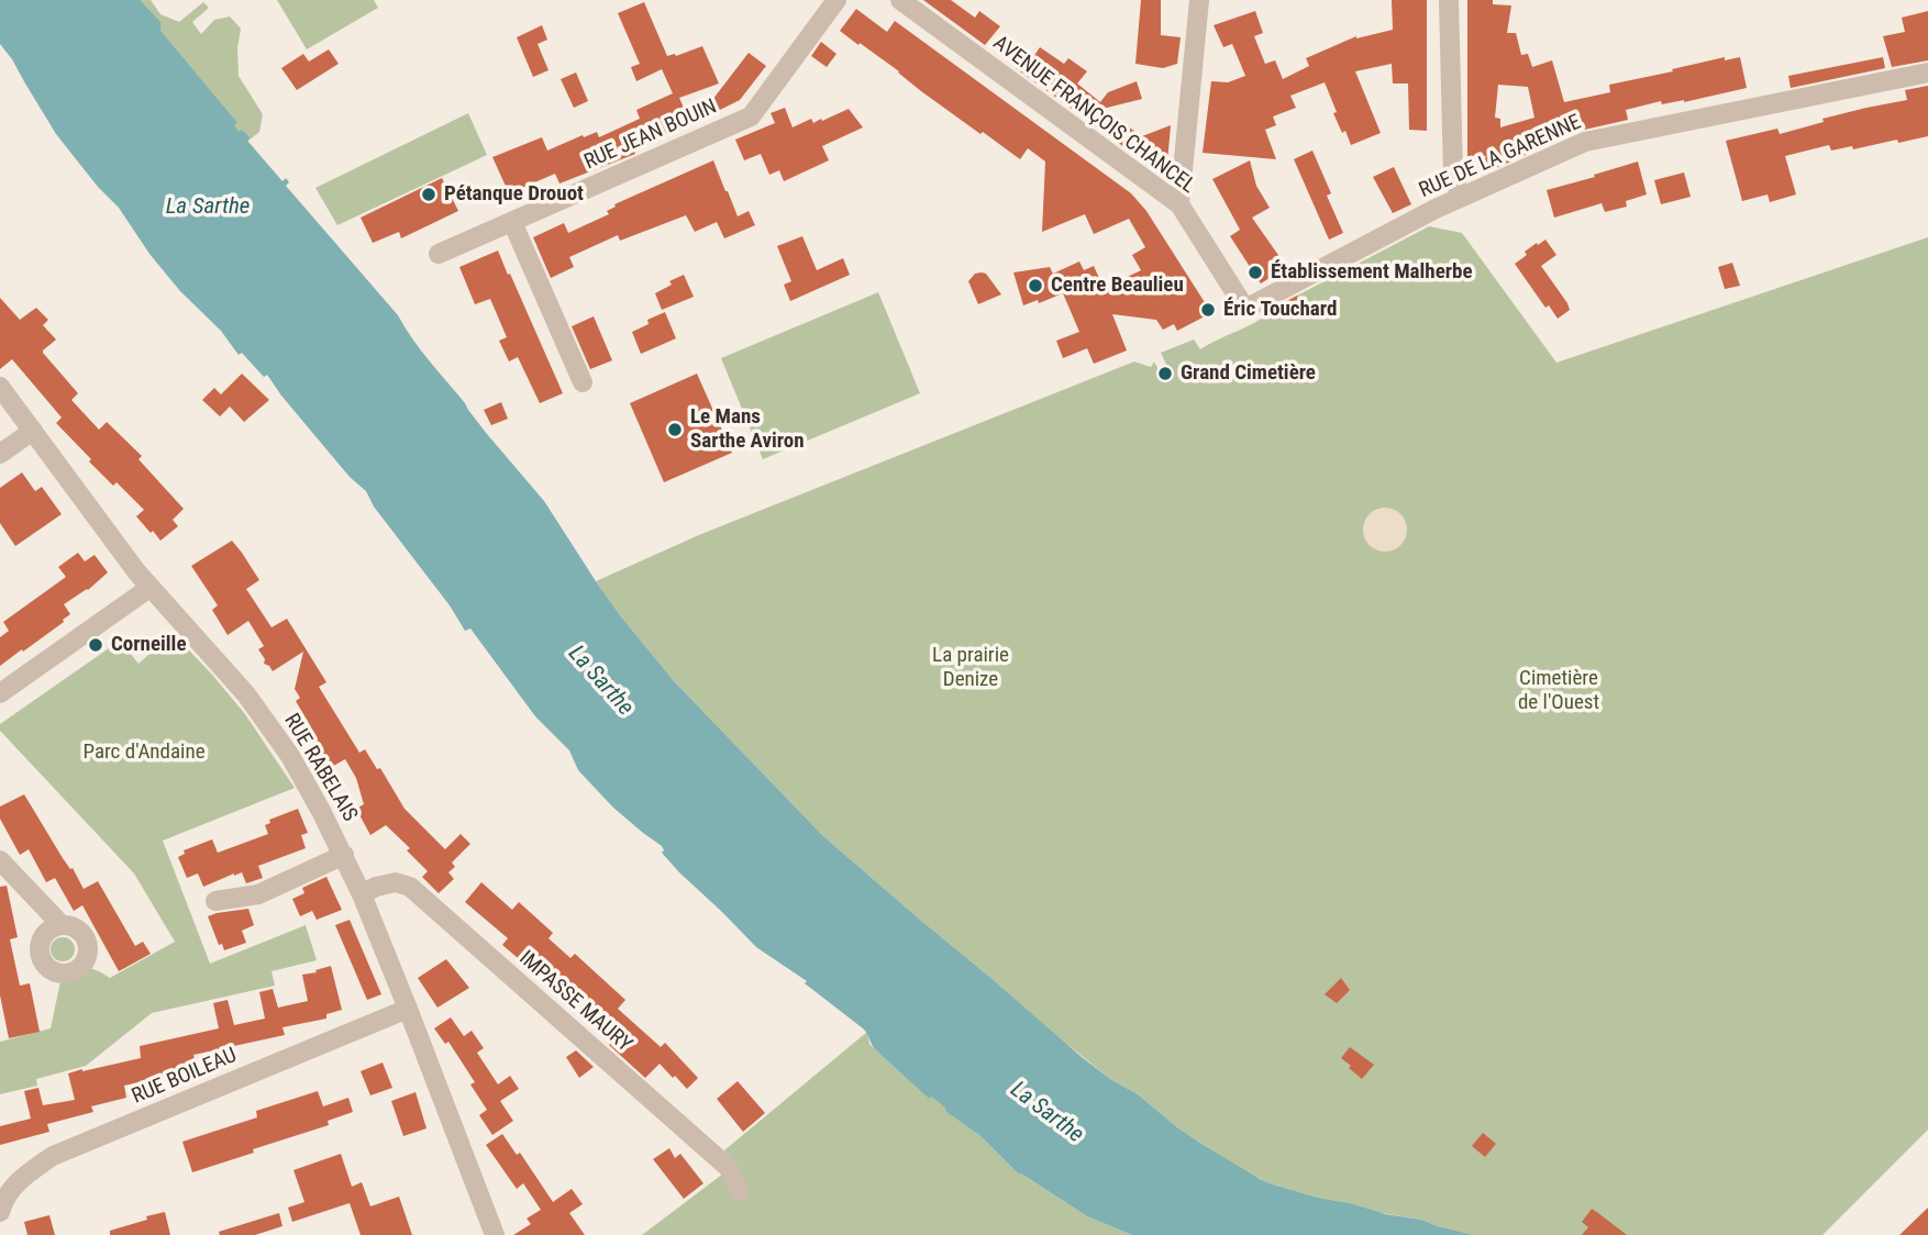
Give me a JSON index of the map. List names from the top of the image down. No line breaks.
{"streets":{"street":["AVENUE FRANÇOIS CHANCEL","RUE JEAN BOUIN","RUE DE LA GARENNE","RUE RABELAIS","IMPASSE MAURY","RUE BOILEAU"]},"crossings":[["AVENUE FRANÇOIS CHANCEL","RUE DE LA GARENNE"],["RUE RABELAIS","IMPASSE MAURY"],["RUE RABELAIS","RUE BOILEAU"]],"water":["La Sarthe"],"parks":["La prairie Denize","Cimetière de l'Ouest","Parc d'Andaine"],"places":["Pétanque Drouot","Établissement Malherbe","Centre Beaulieu","Éric Touchard","Grand Cimetière","Le Mans Sarthe Aviron","Corneille"]}
